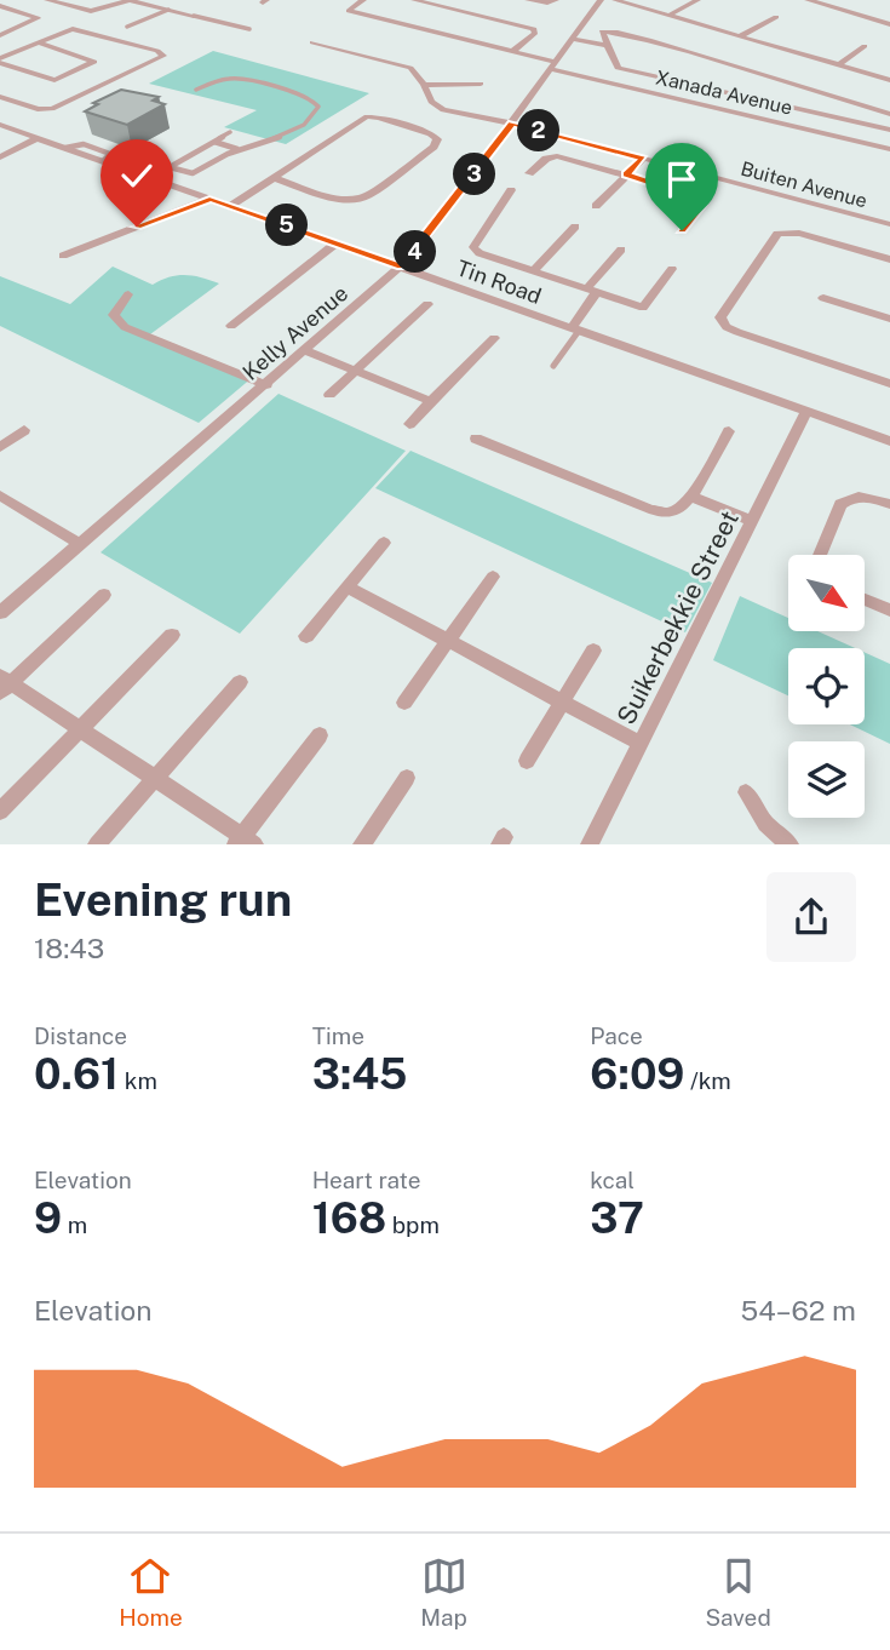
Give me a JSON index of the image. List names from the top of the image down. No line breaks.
{"streets":{"street":["Xanada Avenue","Buiten Avenue","Tin Road","Kelly Avenue","Suikerbekkie Street"]},"crossings":[["Xanada Avenue","Kelly Avenue"],["Buiten Avenue","Kelly Avenue"],["Tin Road","Kelly Avenue"],["Tin Road","Suikerbekkie Street"]],"north":"bottom right","page":{"pins":["2","3","5","4"],"heading":["Evening run","18:43"],"stats":[["Distance","0.61 km"],["Time","3:45"],["Pace","6:09 /km"],["Elevation","9 m"],["Heart rate","168 bpm"],["kcal","37"]],"chart":["Elevation","54–62 m"],"tabs":["Home","Map","Saved"]}}
